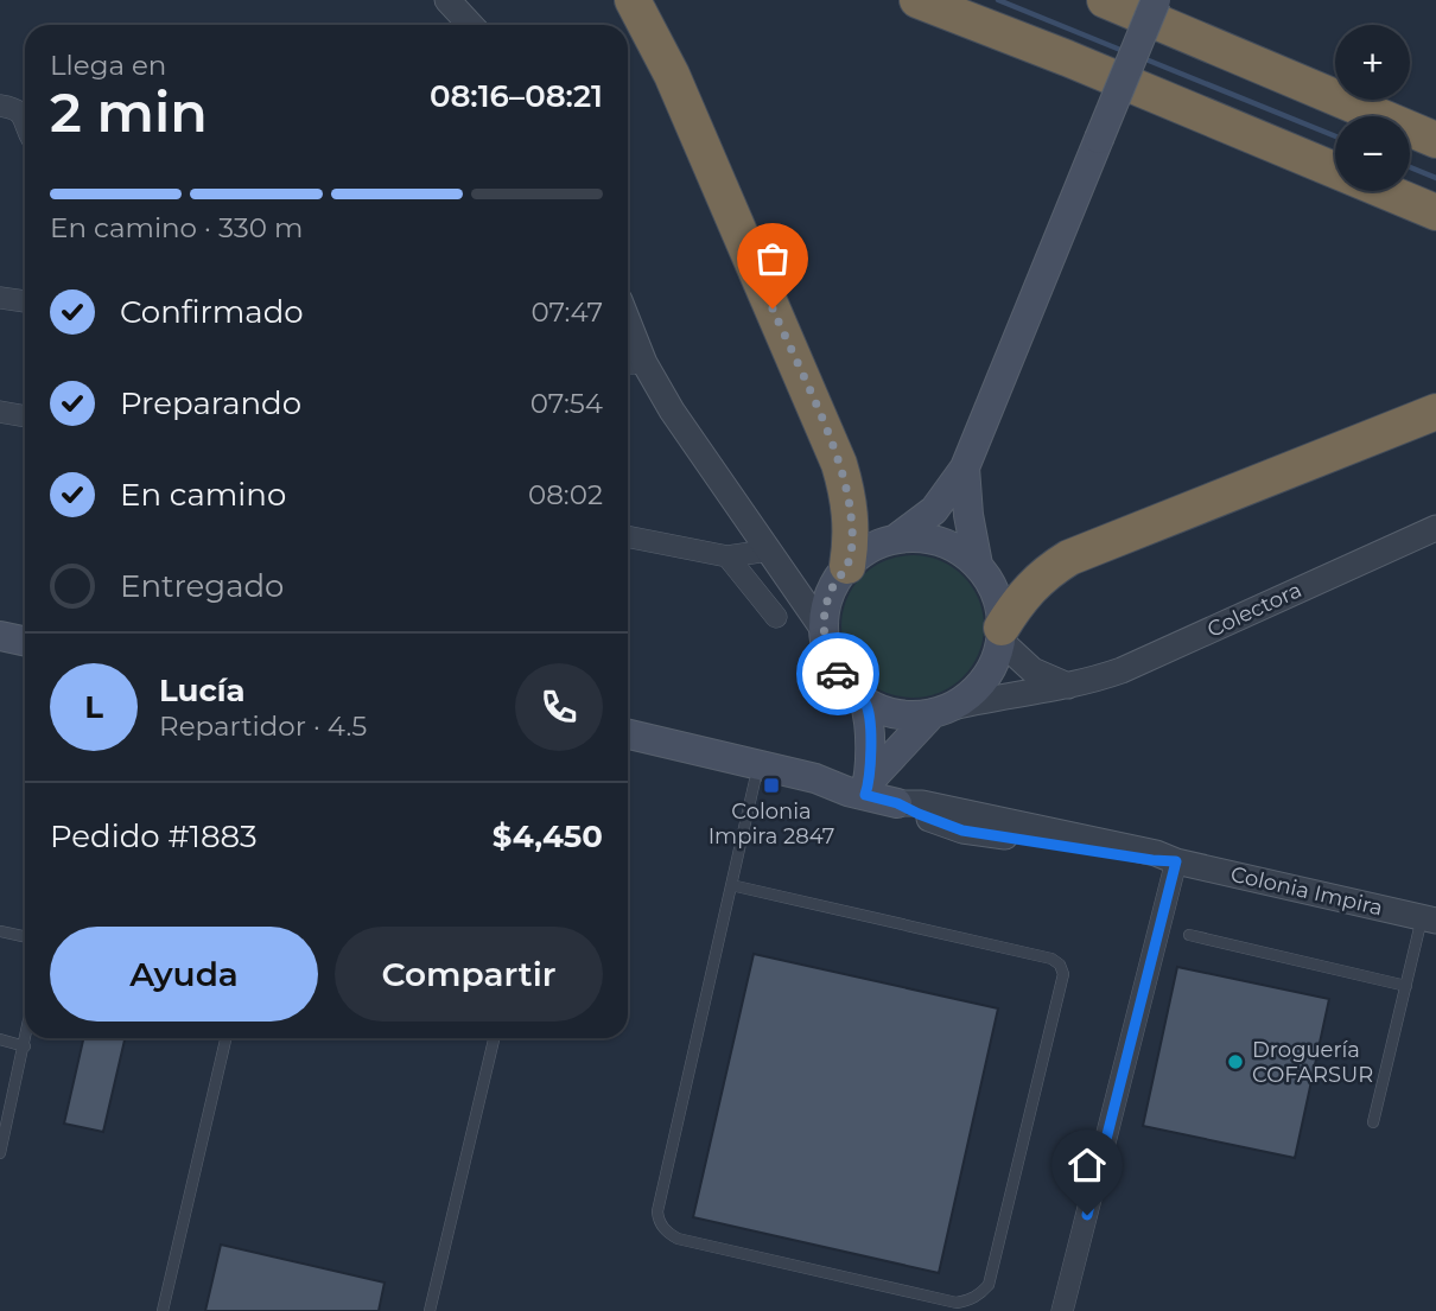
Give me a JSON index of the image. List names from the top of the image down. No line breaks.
{"streets":{"main road":["Colonia Impira"],"street":["Colectora"]},"places":{"transit":["Colonia Impira 2847"],"other":["Droguería COFARSUR"]},"page":{"map_buttons":["+","−"],"heading":["2 min","Llega en","08:16–08:21"],"panel":["Lucía","Repartidor · 4.5","Pedido #1883","$4,450"],"bar":"En camino · 330 m","list":[["Confirmado","07:47"],["Preparando","07:54"],["En camino","08:02"],"Entregado"],"round":"L","buttons":["Ayuda","Compartir"]}}
